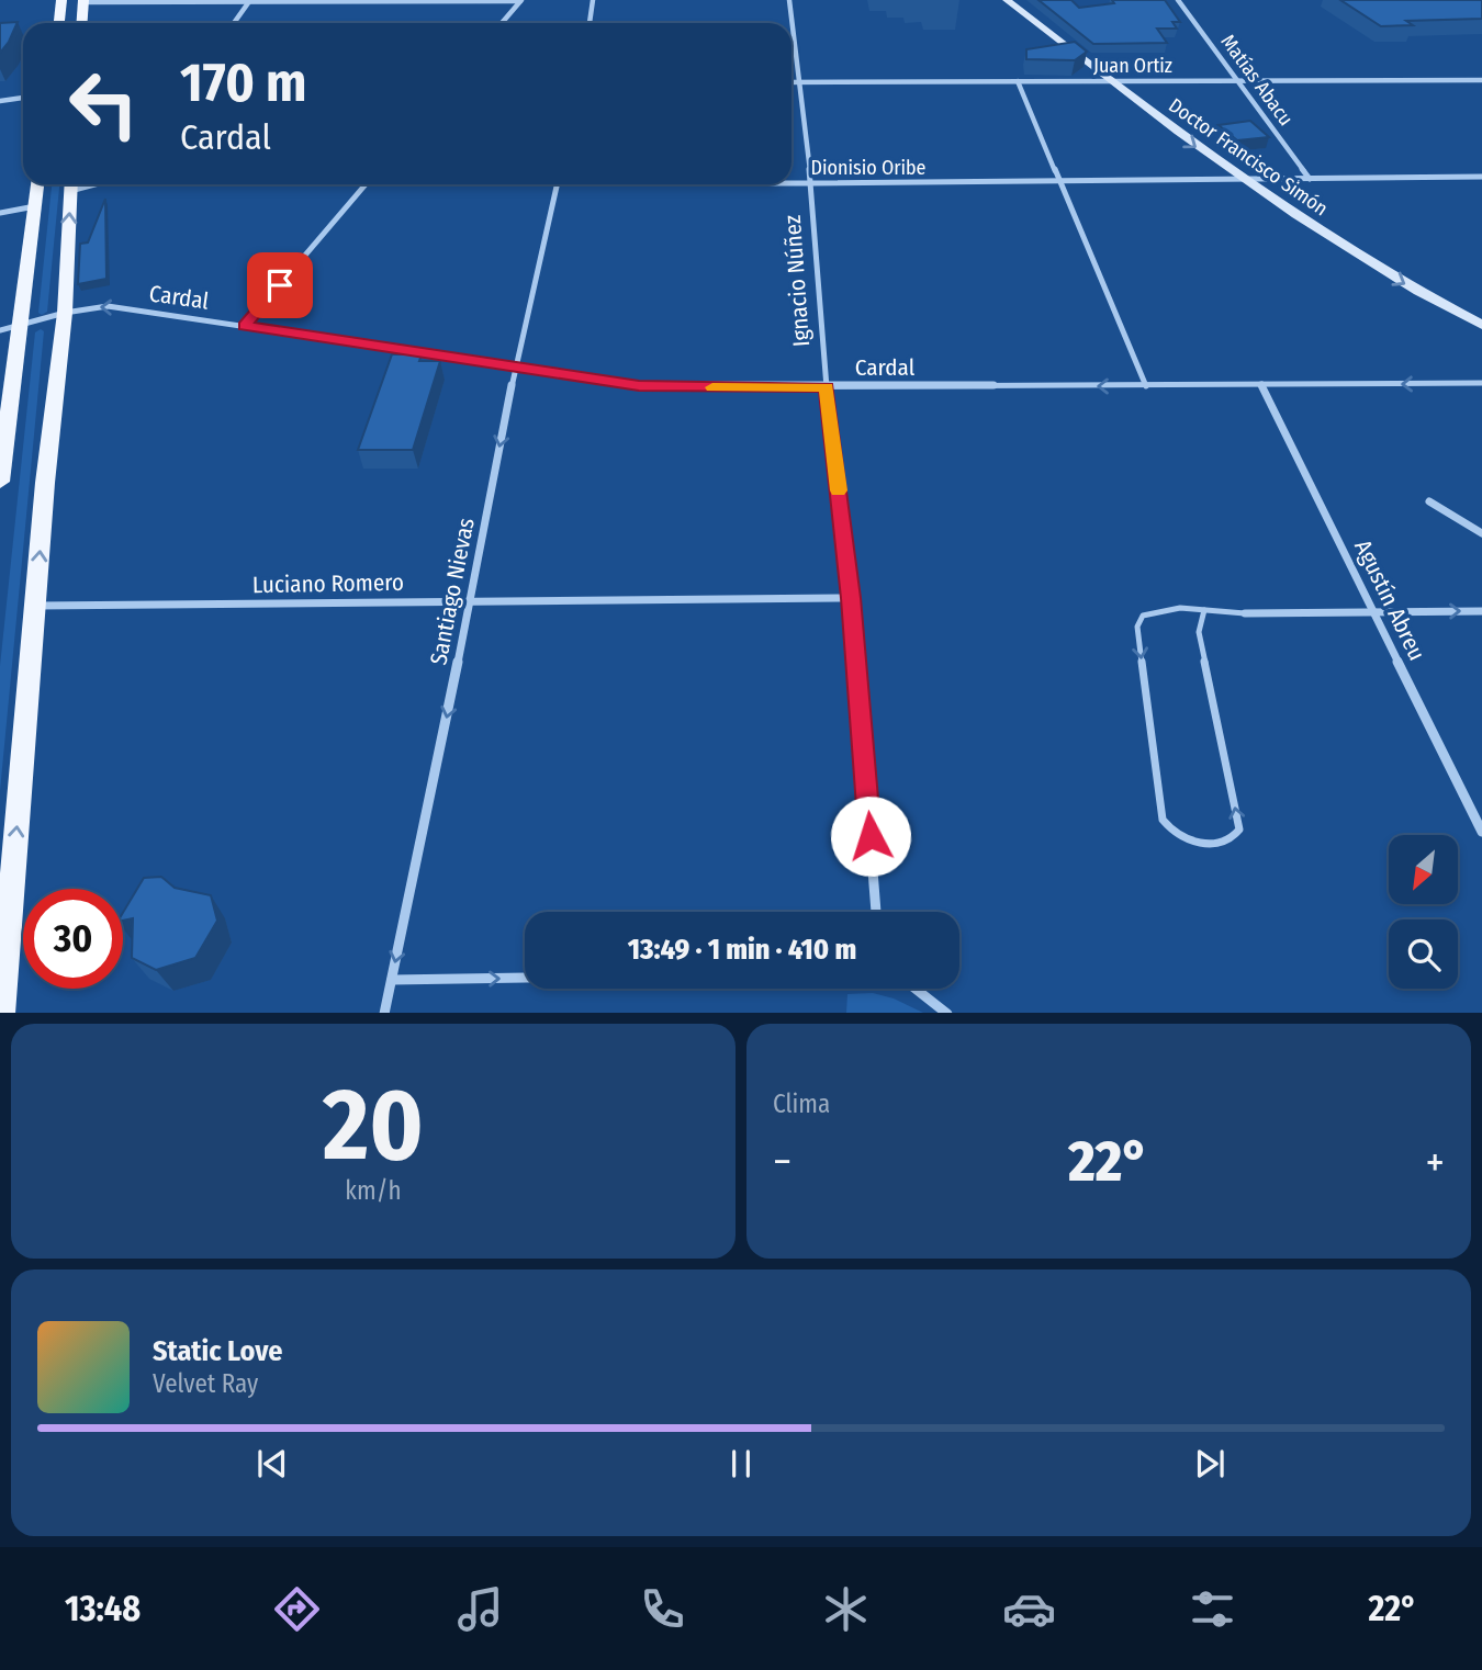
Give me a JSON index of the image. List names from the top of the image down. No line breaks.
{"streets":{"street":["Juan Ortiz","Matías Abacu","Doctor Francisco Simón","Dionisio Oribe","Ignacio Núñez","Cardal","Luciano Romero","Santiago Nievas","Agustín Abreu"]},"crossings":[["Juan Ortiz","Matías Abacu"],["Juan Ortiz","Doctor Francisco Simón"],["Juan Ortiz","Ignacio Núñez"],["Matías Abacu","Dionisio Oribe"],["Doctor Francisco Simón","Dionisio Oribe"],["Dionisio Oribe","Ignacio Núñez"],["Ignacio Núñez","Cardal"],["Ignacio Núñez","Luciano Romero"],["Cardal","Santiago Nievas"],["Cardal","Agustín Abreu"],["Luciano Romero","Santiago Nievas"]],"one_way":["Doctor Francisco Simón","Cardal","Santiago Nievas"],"north":"bottom left","page":{"turn":["170 m","Cardal"],"limit":"30","trip":"13:49 · 1 min · 410 m","tile":[["20","km/h"],"Clima"],"heat":["−","22°","+"],"song":["Static Love","Velvet Ray"],"tabs":["13:48","22°"]}}
